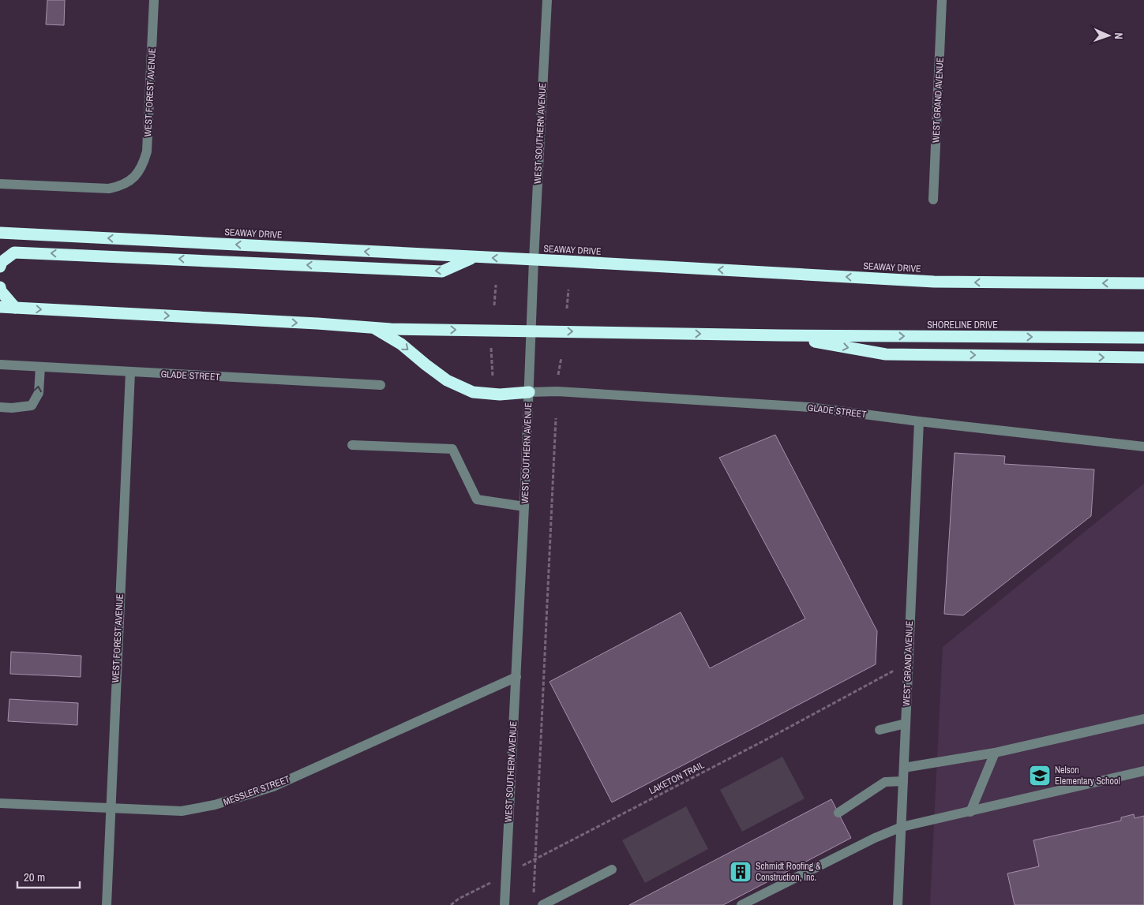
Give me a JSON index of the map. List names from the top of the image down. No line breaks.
{"streets":{"highway":["SEAWAY DRIVE","SHORELINE DRIVE"],"street":["WEST FOREST AVENUE","WEST GRAND AVENUE","WEST SOUTHERN AVENUE","GLADE STREET","MESSLER STREET"],"path":["LAKETON TRAIL"]},"crossings":[["WEST FOREST AVENUE","GLADE STREET"],["WEST FOREST AVENUE","MESSLER STREET"],["WEST GRAND AVENUE","GLADE STREET"],["WEST GRAND AVENUE","LAKETON TRAIL"],["WEST SOUTHERN AVENUE","SEAWAY DRIVE"],["WEST SOUTHERN AVENUE","GLADE STREET"],["WEST SOUTHERN AVENUE","LAKETON TRAIL"],["WEST SOUTHERN AVENUE","MESSLER STREET"]],"places":{"school or university":["Nelson Elementary School"],"building":["Schmidt Roofing & Construction, Inc."]},"scale_bar":"20 m","north":"right"}
